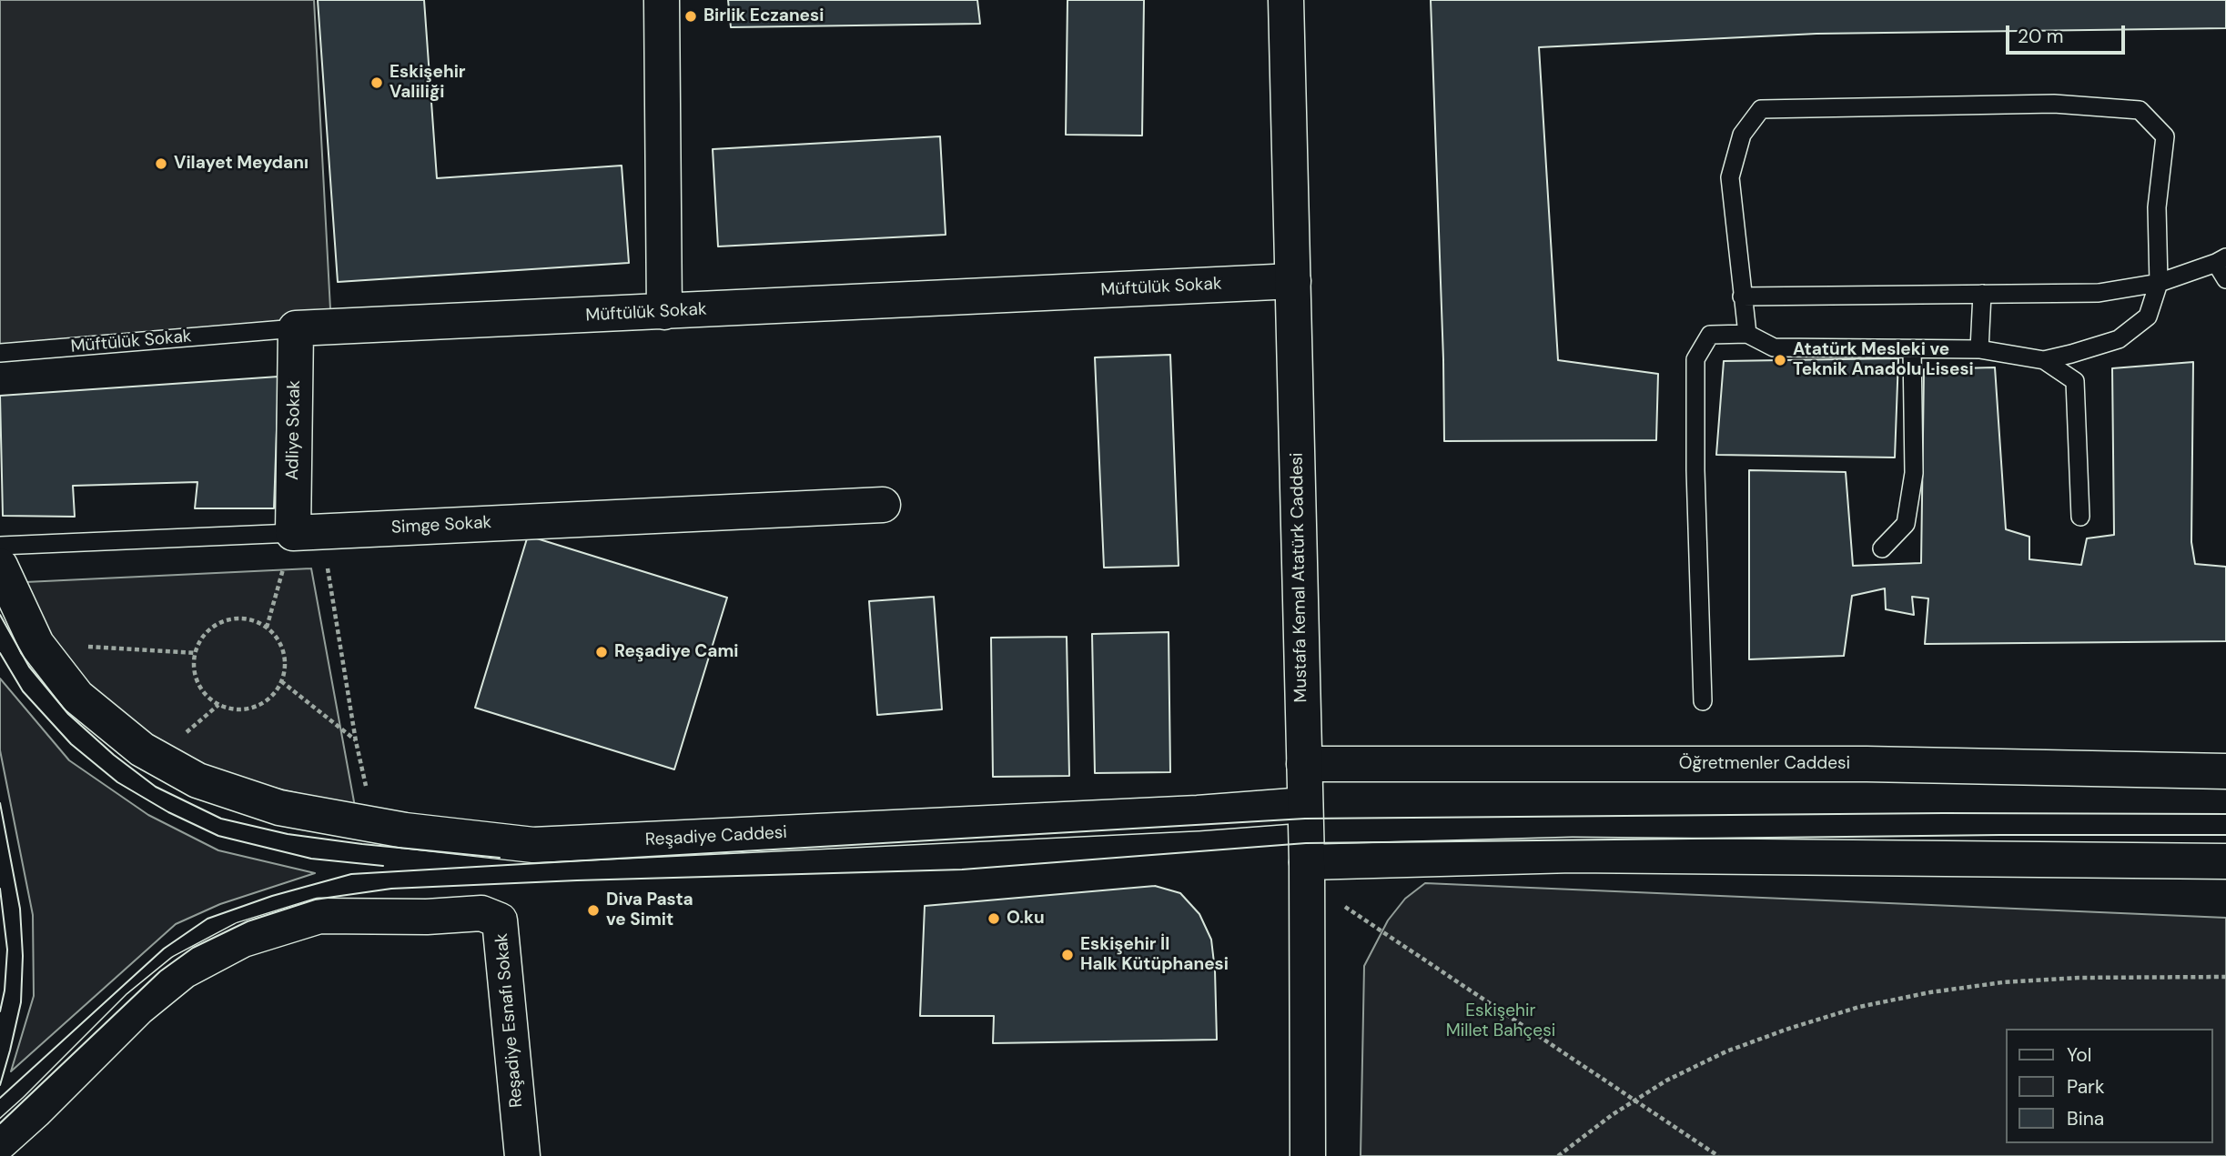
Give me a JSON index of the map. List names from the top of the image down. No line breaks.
{"streets":{"street":["Müftülük Sokak","Adliye Sokak","Simge Sokak","Mustafa Kemal Atatürk Caddesi","Öğretmenler Caddesi","Reşadiye Caddesi","Reşadiye Esnafı Sokak"]},"crossings":[["Müftülük Sokak","Adliye Sokak"],["Müftülük Sokak","Mustafa Kemal Atatürk Caddesi"],["Adliye Sokak","Simge Sokak"],["Mustafa Kemal Atatürk Caddesi","Öğretmenler Caddesi"],["Mustafa Kemal Atatürk Caddesi","Reşadiye Caddesi"]],"parks":["Eskişehir Millet Bahçesi"],"places":["Birlik Eczanesi","Eskişehir Valiliği","Vilayet Meydanı","Atatürk Mesleki ve Teknik Anadolu Lisesi","Reşadiye Cami","Diva Pasta ve Simit","O.ku","Eskişehir İl Halk Kütüphanesi"],"legend":["Yol","Park","Bina"],"scale_bar":"20 m"}
